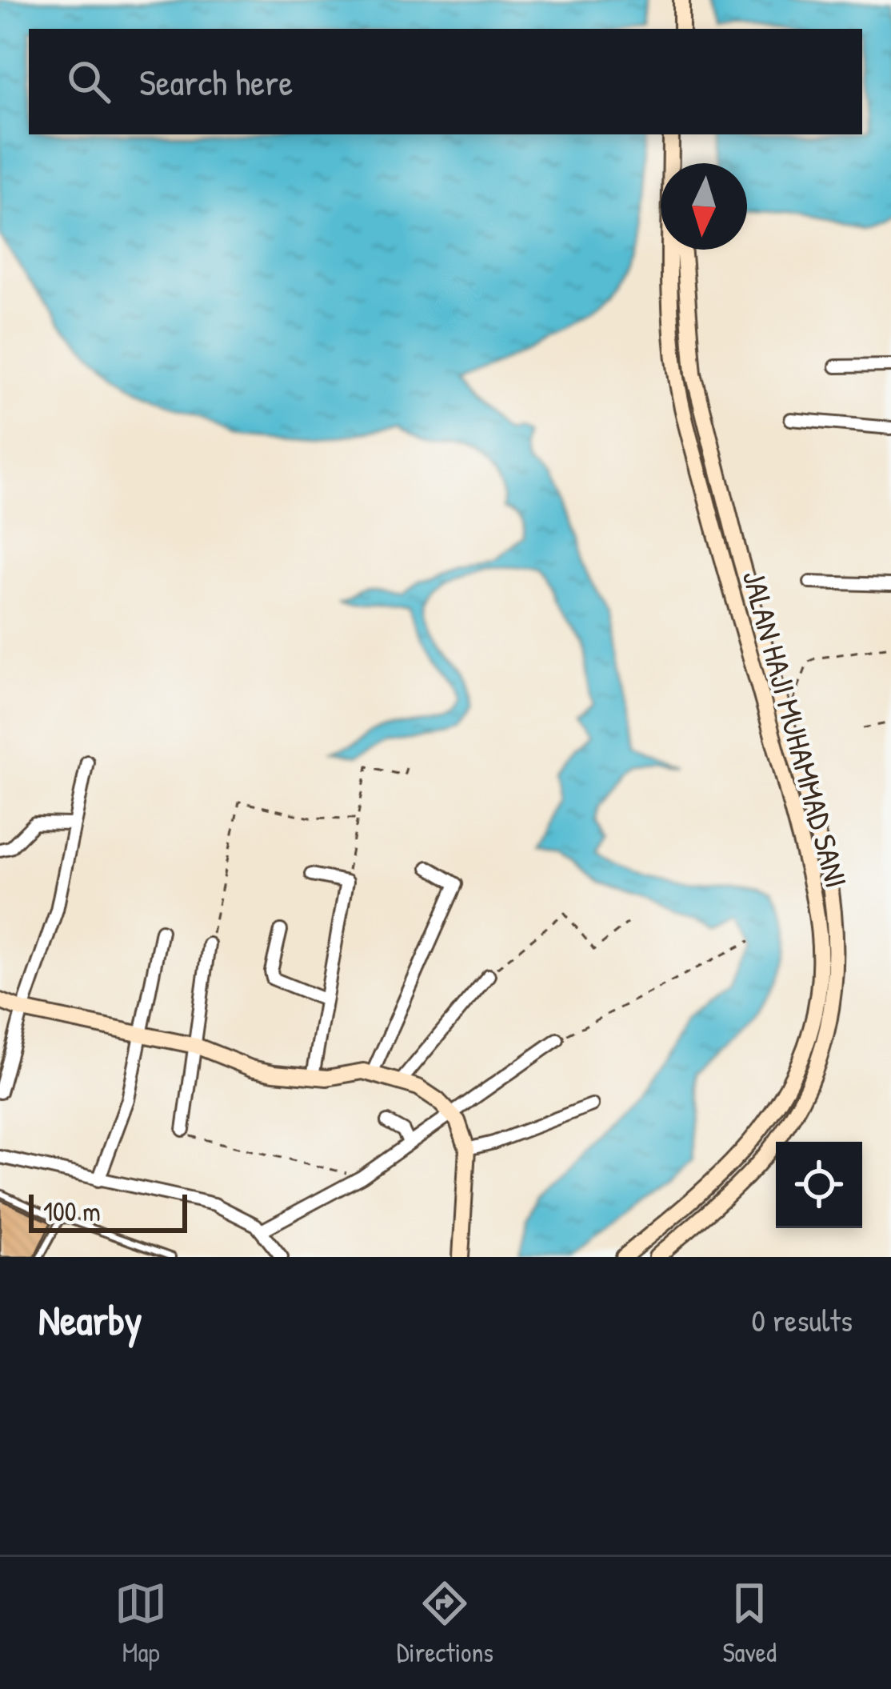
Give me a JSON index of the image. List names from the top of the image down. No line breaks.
{"streets":{"main road":["JALAN HAJI MUHAMMAD SANI"]},"scale_bar":"100 m","north":"bottom","page":{"search":"Search here","scale":"100 m","heading":["Nearby","0 results"],"nav":["Map","Directions","Saved"]}}
